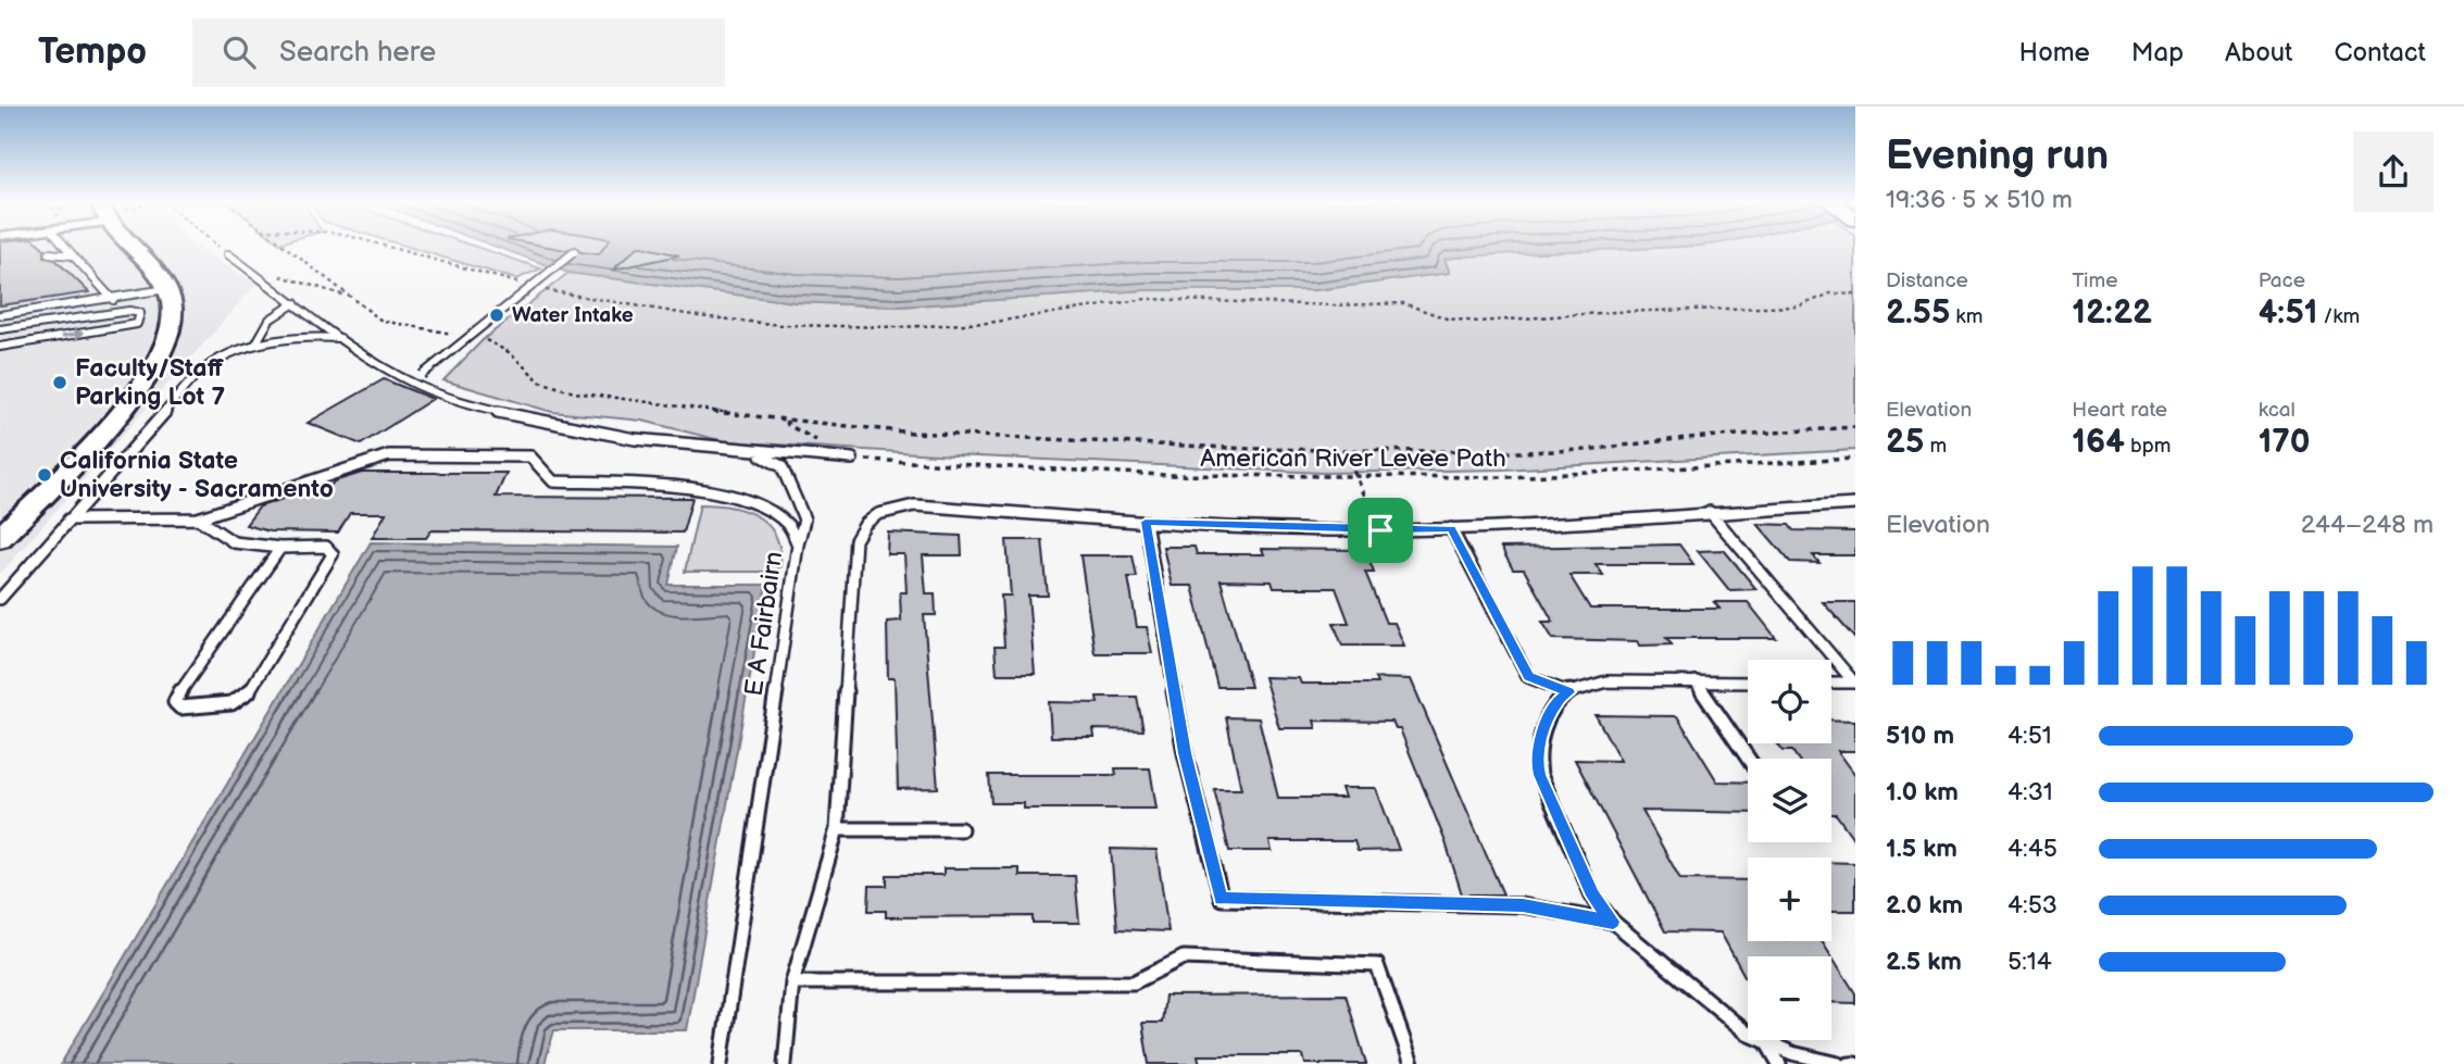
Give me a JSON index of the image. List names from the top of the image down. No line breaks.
{"streets":{"lane":["E A Fairbairn"],"path":["American River Levee Path"]},"places":["Water Intake","Faculty/Staff Parking Lot 7","California State University - Sacramento"],"page":{"header":"Tempo","search":"Search here","nav":["Home","Map","About","Contact"],"heading":["Evening run","19:36 · 5 × 510 m"],"stats":[["Distance","2.55 km"],["Time","12:22"],["Pace","4:51 /km"],["Elevation","25 m"],["Heart rate","164 bpm"],["kcal","170"]],"chart":["Elevation","244–248 m"],"map_buttons":["+","−"],"list":[{"name":"510 m","note":"4:51"},{"name":"1.0 km","note":"4:31"},{"name":"1.5 km","note":"4:45"},{"name":"2.0 km","note":"4:53"},{"name":"2.5 km","note":"5:14"}]}}
